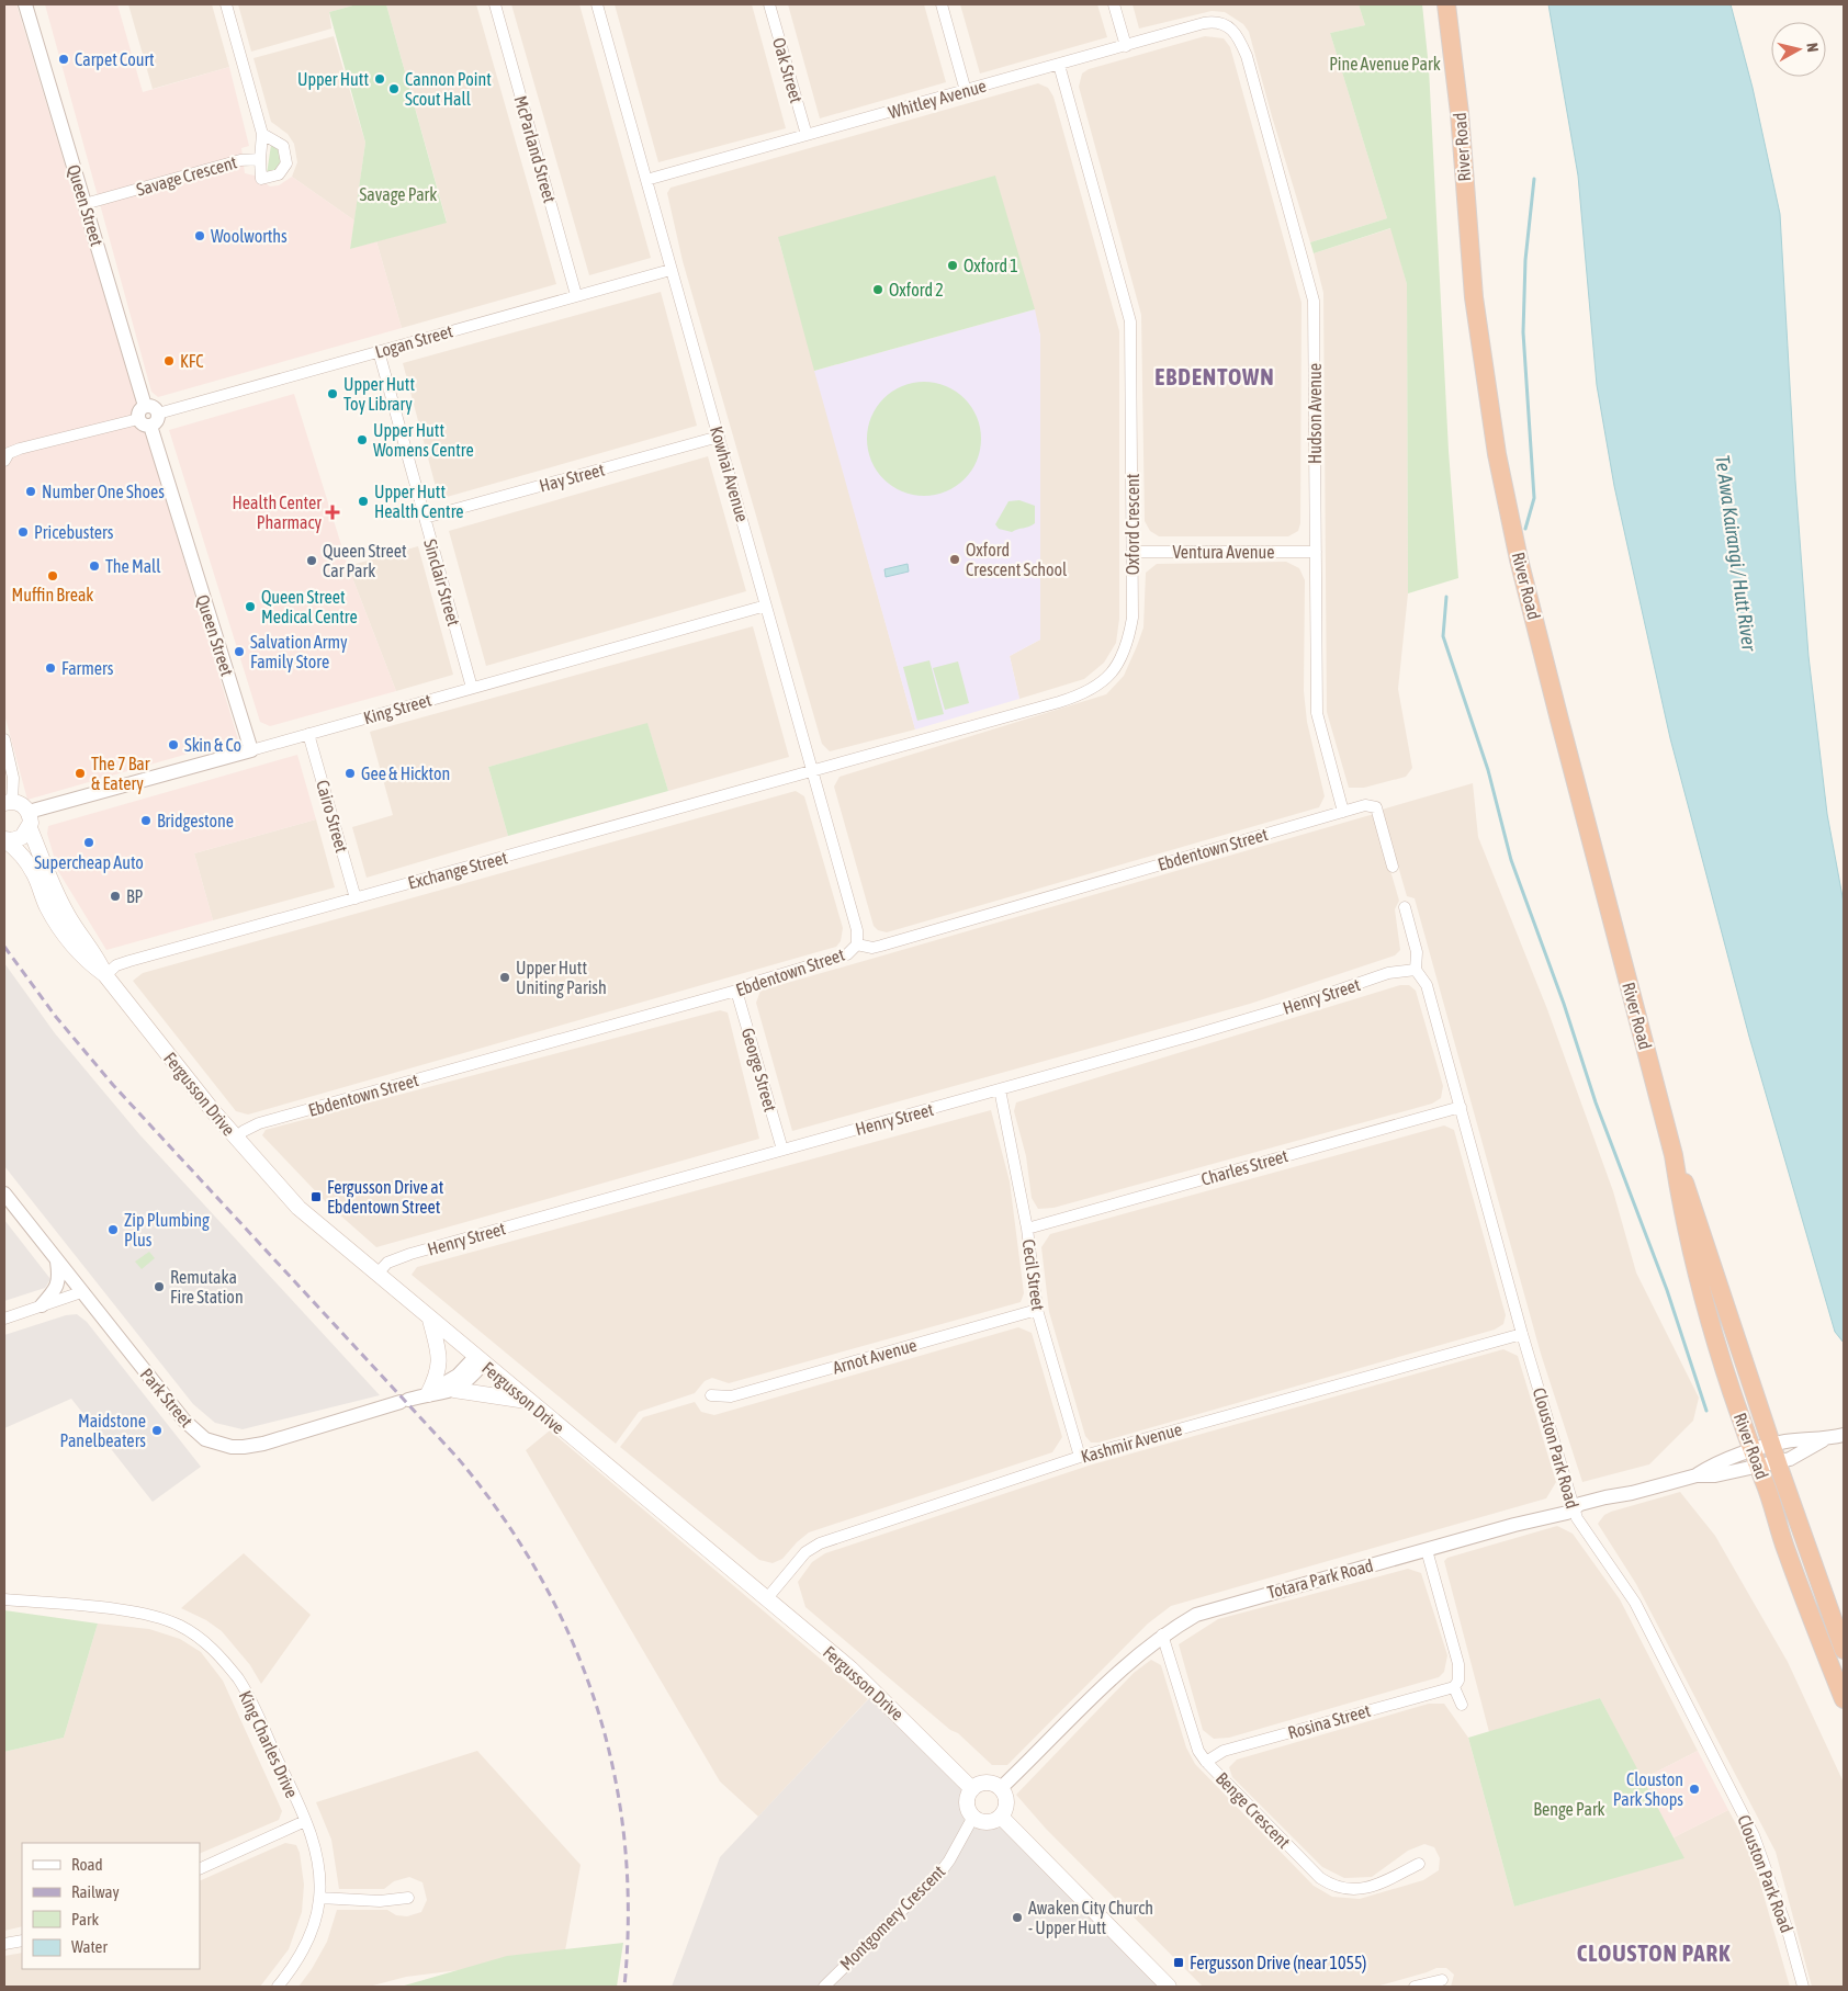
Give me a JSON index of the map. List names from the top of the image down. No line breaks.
{"streets":{"highway":["River Road"],"main road":["Fergusson Drive"],"street":["Oak Street","Whitley Avenue","McParland Street","Savage Crescent","Queen Street","Logan Street","Hudson Avenue","Kowhai Avenue","Hay Street","Oxford Crescent","Ventura Avenue","Sinclair Street","King Street","Cairo Street","Ebdentown Street","Exchange Street","Henry Street","George Street","Charles Street","Cecil Street","Arnot Avenue","Park Street","Kashmir Avenue","Clouston Park Road","Totara Park Road","Rosina Street","King Charles Drive","Benge Crescent","Montgomery Crescent"]},"crossings":[["Oak Street","Whitley Avenue"],["Whitley Avenue","Hudson Avenue"],["Whitley Avenue","Kowhai Avenue"],["Whitley Avenue","Oxford Crescent"],["River Road","Totara Park Road"],["McParland Street","Logan Street"],["Savage Crescent","Queen Street"],["Queen Street","King Street"],["Logan Street","Kowhai Avenue"],["Logan Street","Sinclair Street"],["Hudson Avenue","Ventura Avenue"],["Hudson Avenue","Ebdentown Street"],["Kowhai Avenue","Hay Street"],["Kowhai Avenue","Oxford Crescent"],["Kowhai Avenue","King Street"],["Kowhai Avenue","Ebdentown Street"],["Kowhai Avenue","Exchange Street"],["Hay Street","Sinclair Street"],["Oxford Crescent","Ventura Avenue"],["Oxford Crescent","Exchange Street"],["Sinclair Street","King Street"],["King Street","Cairo Street"],["King Street","Fergusson Drive"],["Cairo Street","Exchange Street"],["Ebdentown Street","George Street"],["Ebdentown Street","Fergusson Drive"],["Exchange Street","Fergusson Drive"],["Henry Street","George Street"],["Henry Street","Fergusson Drive"],["Henry Street","Cecil Street"],["Henry Street","Clouston Park Road"],["Fergusson Drive","Park Street"],["Fergusson Drive","Kashmir Avenue"],["Fergusson Drive","Totara Park Road"],["Fergusson Drive","Montgomery Crescent"],["Charles Street","Cecil Street"],["Charles Street","Clouston Park Road"],["Cecil Street","Arnot Avenue"],["Cecil Street","Kashmir Avenue"],["Kashmir Avenue","Clouston Park Road"],["Clouston Park Road","Totara Park Road"],["Totara Park Road","Benge Crescent"],["Totara Park Road","Montgomery Crescent"],["Rosina Street","Benge Crescent"]],"districts":["EBDENTOWN","CLOUSTON PARK"],"water":["Te Awa Kairangi / Hutt River"],"parks":["Pine Avenue Park","Savage Park","Benge Park"],"places":{"other":["Carpet Court","Upper Hutt","Cannon Point Scout Hall","Woolworths","Oxford 1","Oxford 2","KFC","Upper Hutt Toy Library","Upper Hutt Womens Centre","Number One Shoes","Upper Hutt Health Centre","Pricebusters","Oxford Crescent School","Queen Street Car Park","The Mall","Muffin Break","Queen Street Medical Centre","Salvation Army Family Store","Farmers","Skin & Co","The 7 Bar & Eatery","Gee & Hickton","Bridgestone","Supercheap Auto","BP","Upper Hutt Uniting Parish","Zip Plumbing Plus","Remutaka Fire Station","Maidstone Panelbeaters","Clouston Park Shops","Awaken City Church - Upper Hutt"],"health":["Health Center Pharmacy"],"transit":["Fergusson Drive at Ebdentown Street","Fergusson Drive (near 1055)"]},"legend":["Road","Railway","Park","Water"],"north":"right"}
